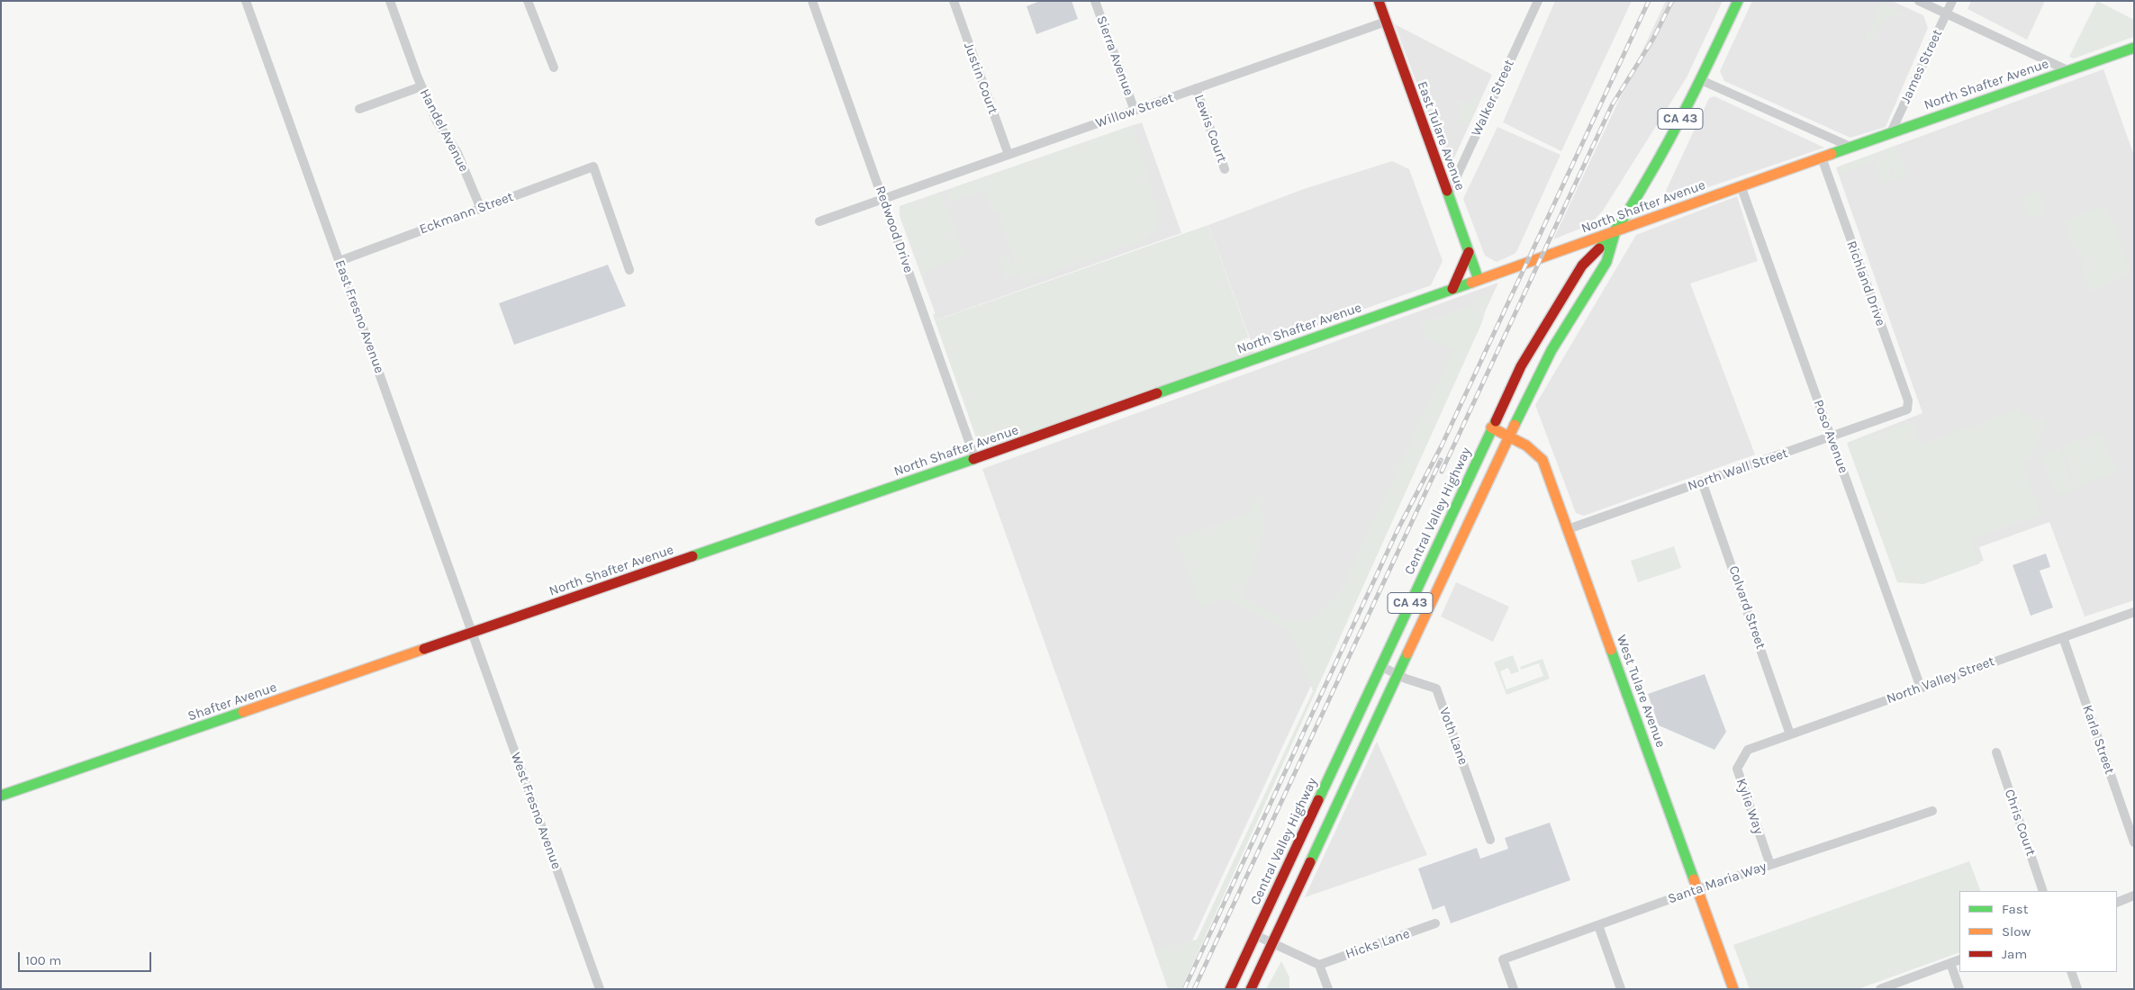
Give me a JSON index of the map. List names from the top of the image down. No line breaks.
{"streets":{"main road":["North Shafter Avenue","CA 43","East Tulare Avenue","Central Valley Highway","West Tulare Avenue","Shafter Avenue"],"street":["Sierra Avenue","James Street","Justin Court","Walker Street","Willow Street","Lewis Court","Handel Avenue","Eckmann Street","Redwood Drive","Richland Drive","East Fresno Avenue","Poso Avenue","North Wall Street","Colvard Street","North Valley Street","Voth Lane","Karla Street","Kylie Way","West Fresno Avenue","Chris Court","Santa Maria Way","Hicks Lane"]},"crossings":[["Sierra Avenue","Willow Street"],["James Street","North Shafter Avenue"],["Justin Court","Willow Street"],["North Shafter Avenue","East Tulare Avenue"],["North Shafter Avenue","Redwood Drive"],["North Shafter Avenue","Richland Drive"],["North Shafter Avenue","East Fresno Avenue"],["North Shafter Avenue","Poso Avenue"],["North Shafter Avenue","Central Valley Highway"],["North Shafter Avenue","Shafter Avenue"],["North Shafter Avenue","West Fresno Avenue"],["Walker Street","East Tulare Avenue"],["Willow Street","Lewis Court"],["Willow Street","East Tulare Avenue"],["Willow Street","Redwood Drive"],["Handel Avenue","Eckmann Street"],["Eckmann Street","East Fresno Avenue"],["Richland Drive","North Wall Street"],["East Fresno Avenue","Shafter Avenue"],["East Fresno Avenue","West Fresno Avenue"],["Poso Avenue","North Wall Street"],["Poso Avenue","North Valley Street"],["North Wall Street","Colvard Street"],["North Wall Street","West Tulare Avenue"],["Central Valley Highway","West Tulare Avenue"],["Central Valley Highway","Voth Lane"],["Colvard Street","North Valley Street"],["North Valley Street","Karla Street"],["North Valley Street","Kylie Way"],["West Tulare Avenue","Santa Maria Way"],["Shafter Avenue","West Fresno Avenue"],["Kylie Way","Santa Maria Way"]],"legend":["Fast","Slow","Jam"],"scale_bar":"100 m"}
